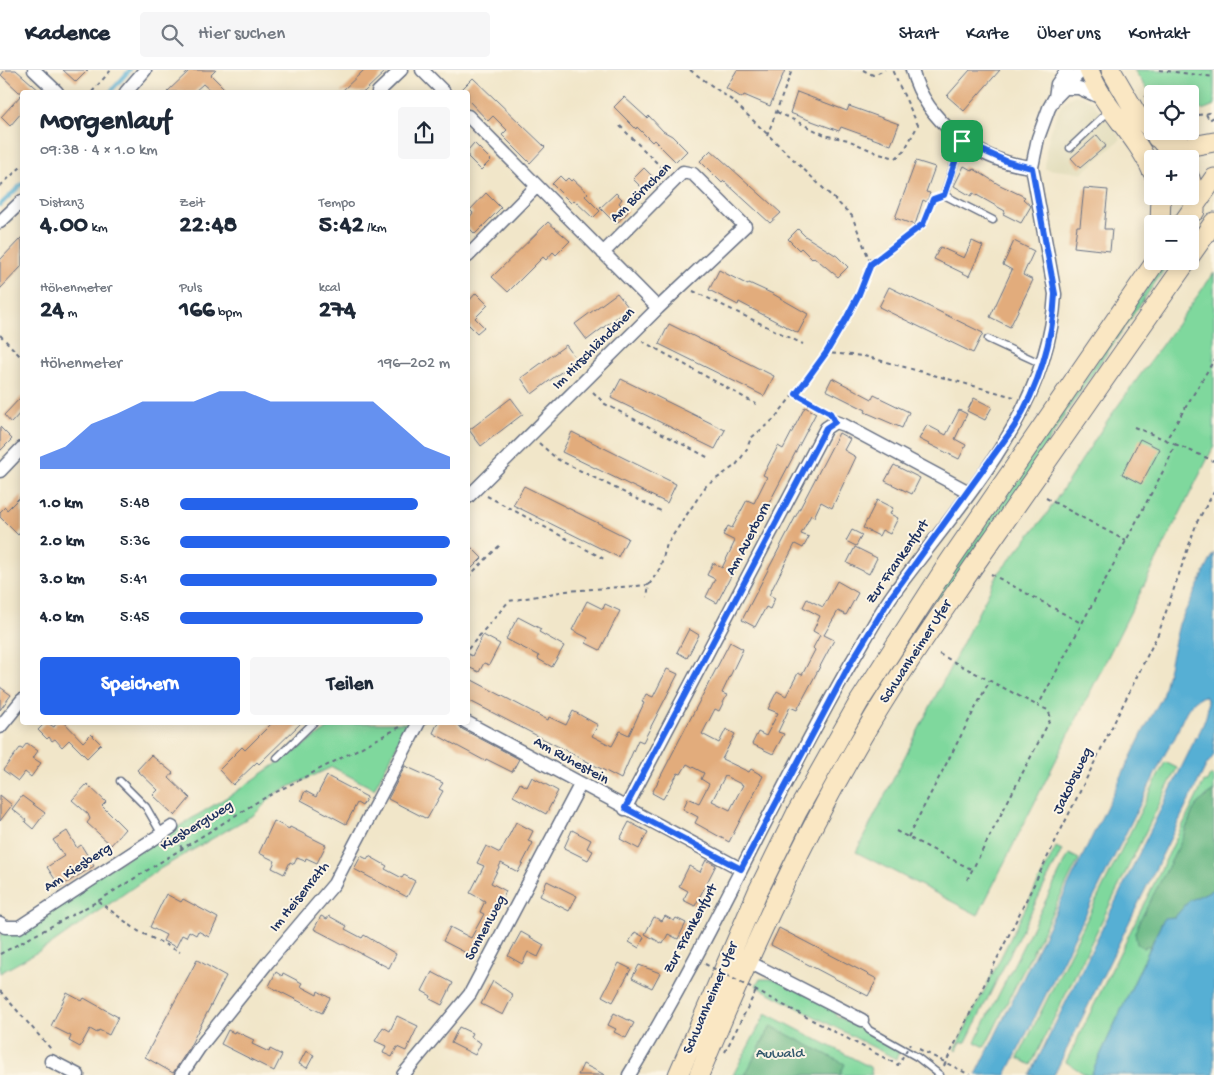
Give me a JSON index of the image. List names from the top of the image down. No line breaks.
{"streets":{"main road":["Schwanheimer Ufer"],"street":["Am Börnchen","Im Hirschländchen","Am Auerborn","Zur Frankenfurt","Am Ruhestein","Am Kiesberg","Im Heisenrath","Sonnenweg"],"path":["Jakobsweg","Kiesbergweg"]},"crossings":[["Am Börnchen","Im Hirschländchen"],["Am Auerborn","Am Ruhestein"],["Zur Frankenfurt","Am Ruhestein"],["Am Ruhestein","Sonnenweg"]],"parks":["Auwald"],"page":{"header":"Kadence","search":"Hier suchen","nav":["Start","Karte","Über uns","Kontakt"],"map_buttons":["+","−"],"heading":["Morgenlauf","09:38 · 4 × 1.0 km"],"stats":[["Distanz","4.00 km"],["Zeit","22:48"],["Tempo","5:42 /km"],["Höhenmeter","24 m"],["Puls","166 bpm"],["kcal","274"]],"chart":["Höhenmeter","196–202 m"],"list":[{"name":"1.0 km","note":"5:48"},{"name":"2.0 km","note":"5:36"},{"name":"3.0 km","note":"5:41"},{"name":"4.0 km","note":"5:45"}],"buttons":["Speichern","Teilen"]}}
